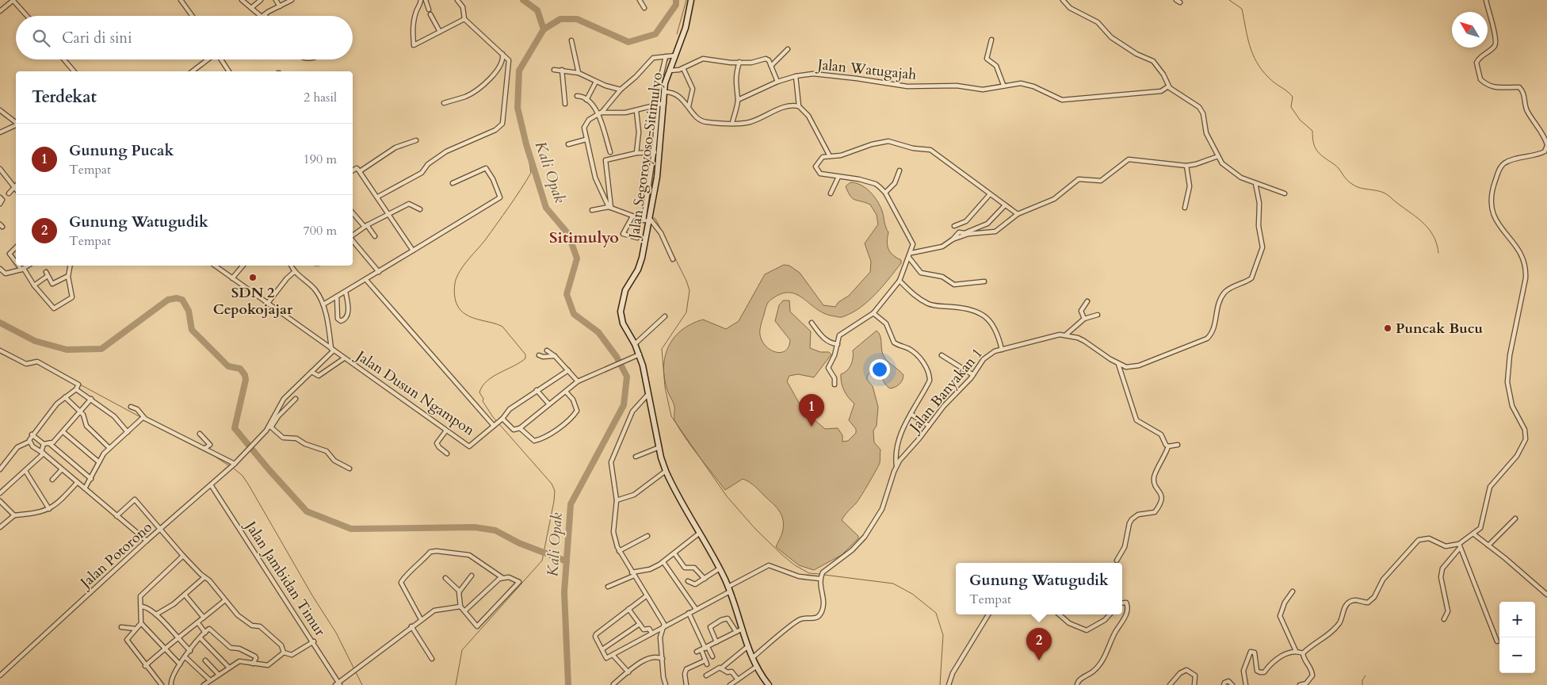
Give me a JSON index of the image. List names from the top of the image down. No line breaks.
{"streets":{"main road":["Jalan Segoroyoso-Sitimulyo"],"street":["Jalan Watugajah","Jalan Banyakan 1","Jalan Dusun Ngampon","Jalan Potorono","Jalan Jambidan Timur"]},"crossings":[["Jalan Potorono","Jalan Jambidan Timur"]],"districts":["Sitimulyo"],"water":["Kali Opak"],"places":["SDN 2 Cepokojajar","Puncak Bucu"],"north":"top left","page":{"search":"Cari di sini","heading":["Terdekat","2 hasil"],"list":[{"mark":"1","name":"Gunung Pucak","note":"Tempat","value":"190 m"},{"mark":"2","name":"Gunung Watugudik","note":"Tempat","value":"700 m"}],"pins":["1","2"],"popup":["Gunung Watugudik","Tempat"],"map_buttons":["+","−"]}}
